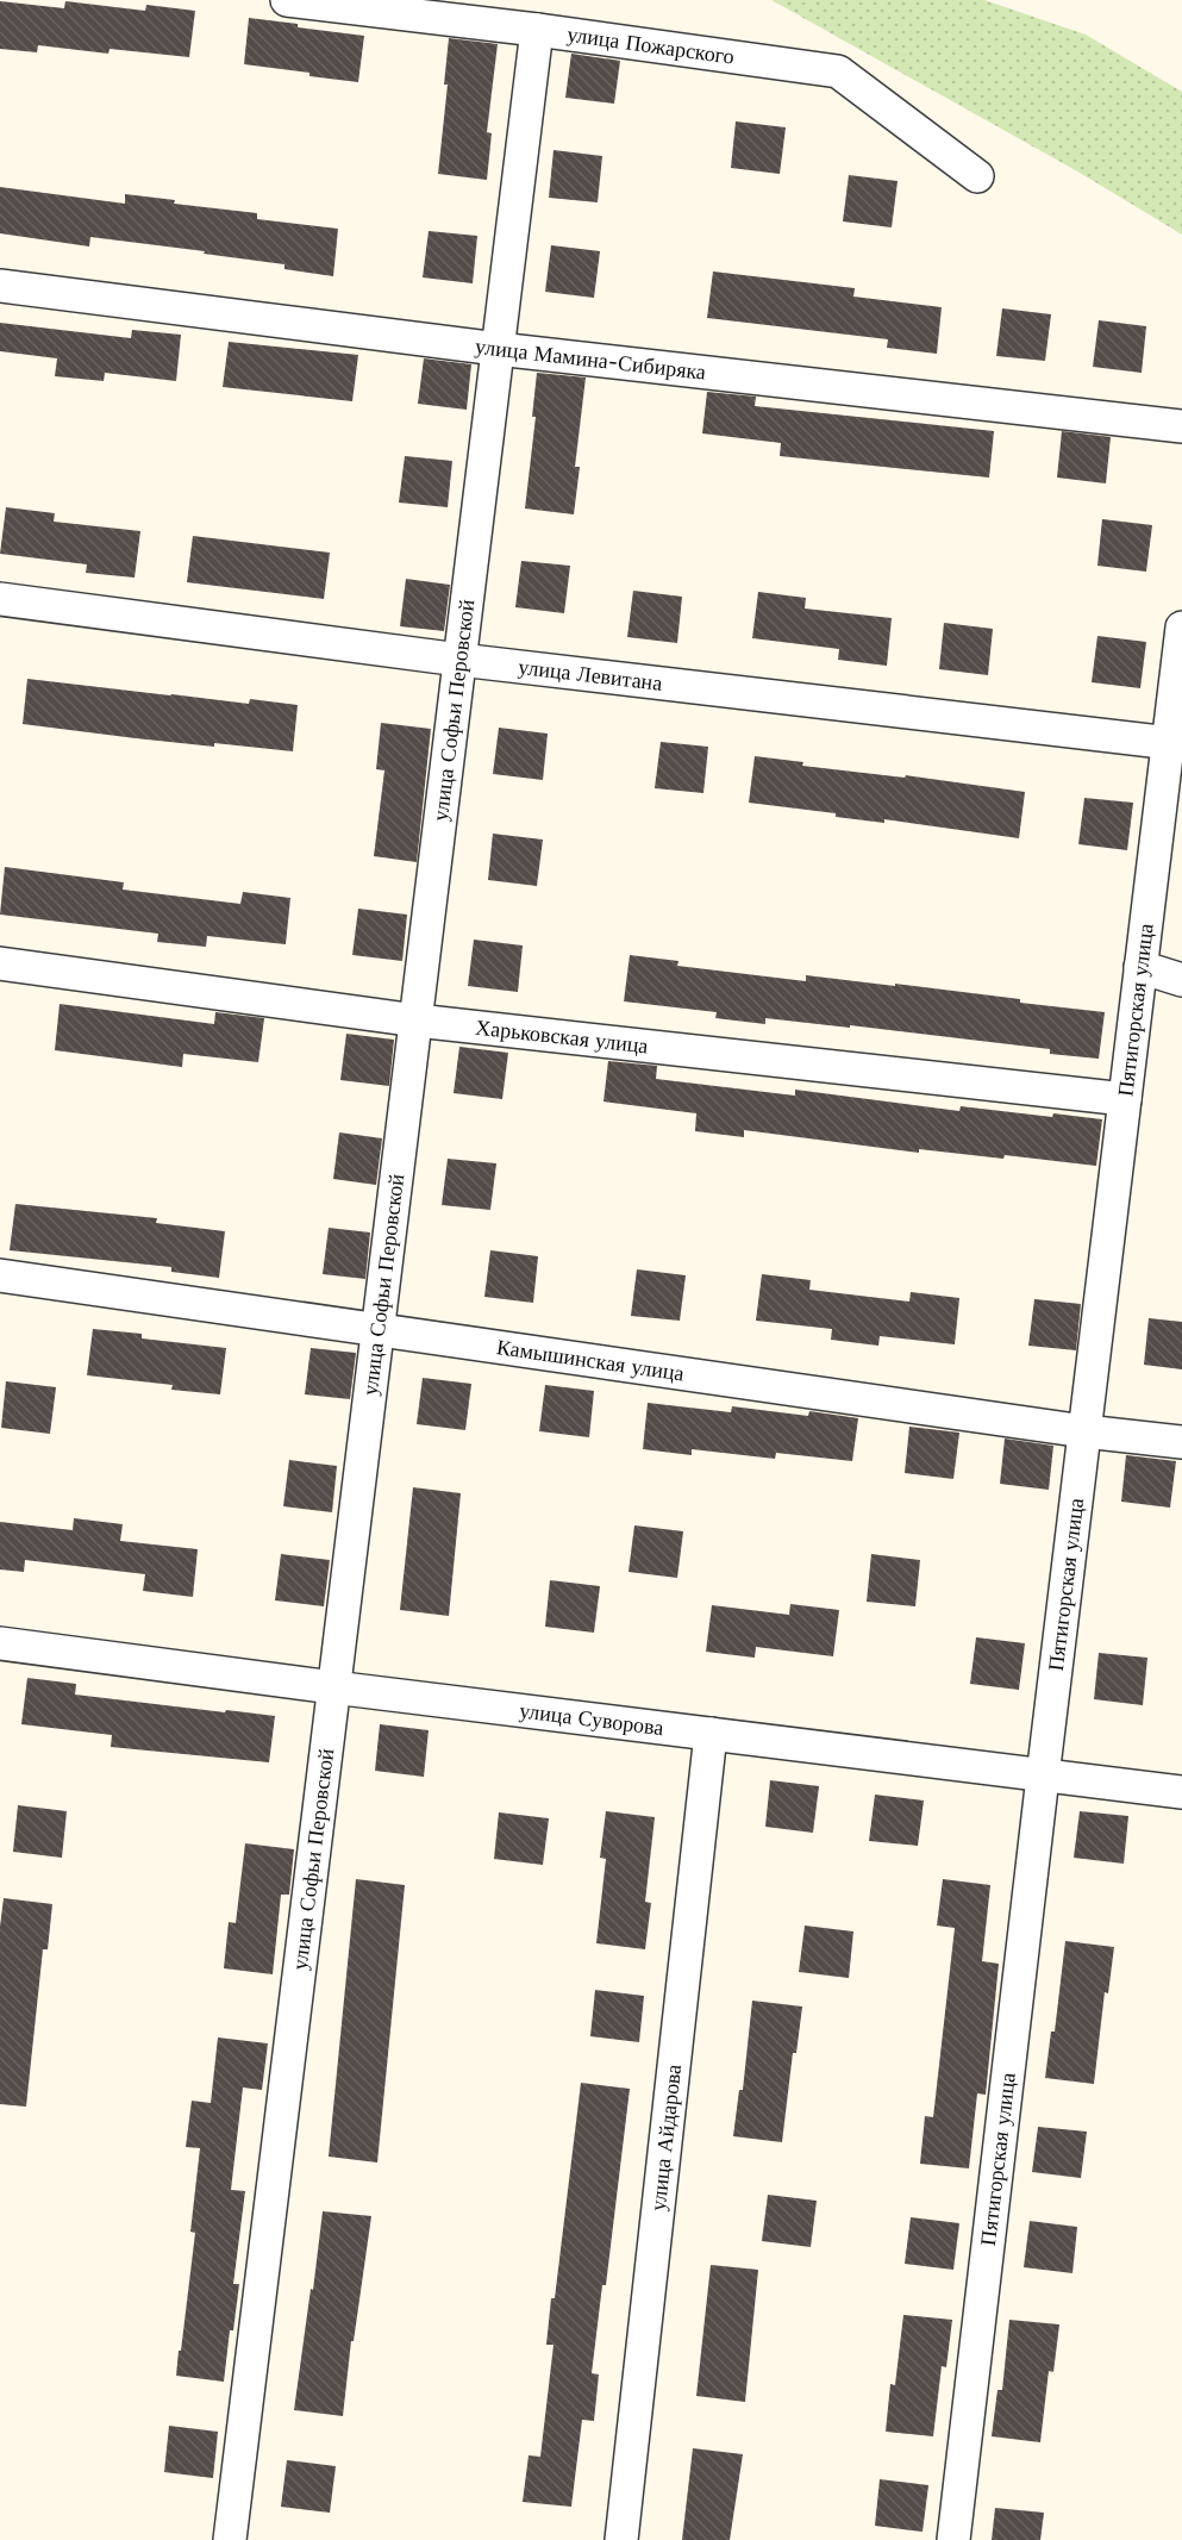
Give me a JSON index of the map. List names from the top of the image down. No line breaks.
{"streets":{"street":["улица Пожарского","улица Мамина-Сибиряка","улица Левитана","улица Софьи Перовской","Пятигорская улица","Харьковская улица","Камышинская улица","улица Суворова","улица Айдарова"]},"crossings":[["улица Пожарского","улица Софьи Перовской"],["улица Мамина-Сибиряка","улица Софьи Перовской"],["улица Левитана","улица Софьи Перовской"],["улица Левитана","Пятигорская улица"],["улица Софьи Перовской","Харьковская улица"],["улица Софьи Перовской","Камышинская улица"],["улица Софьи Перовской","улица Суворова"],["Пятигорская улица","Харьковская улица"],["Пятигорская улица","Камышинская улица"],["Пятигорская улица","улица Суворова"],["улица Суворова","улица Айдарова"]]}
